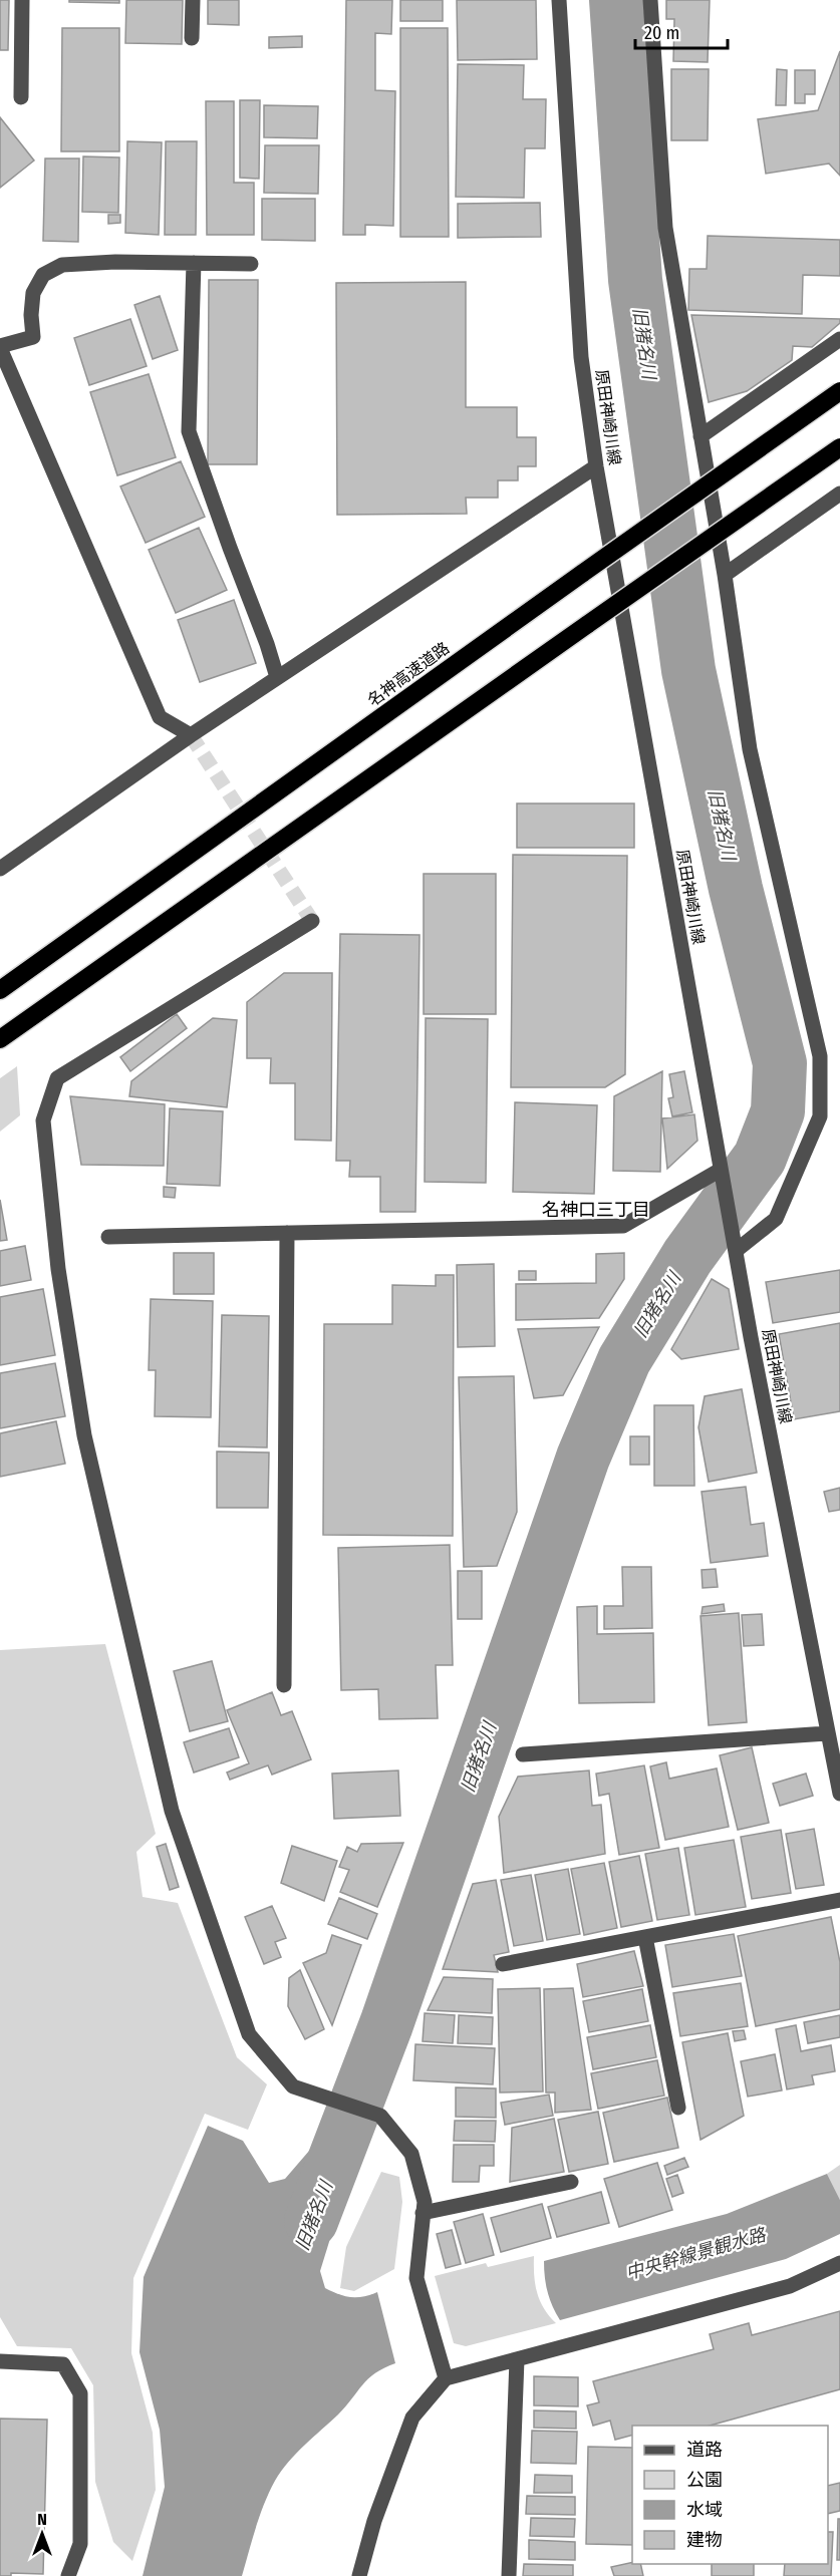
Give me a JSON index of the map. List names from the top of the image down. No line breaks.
{"streets":{"highway":["名神高速道路"],"street":["原田神崎川線"]},"districts":["名神口三丁目"],"water":["旧猪名川","中央幹線景観水路"],"legend":["道路","公園","水域","建物"],"scale_bar":"20 m","north":"top"}
